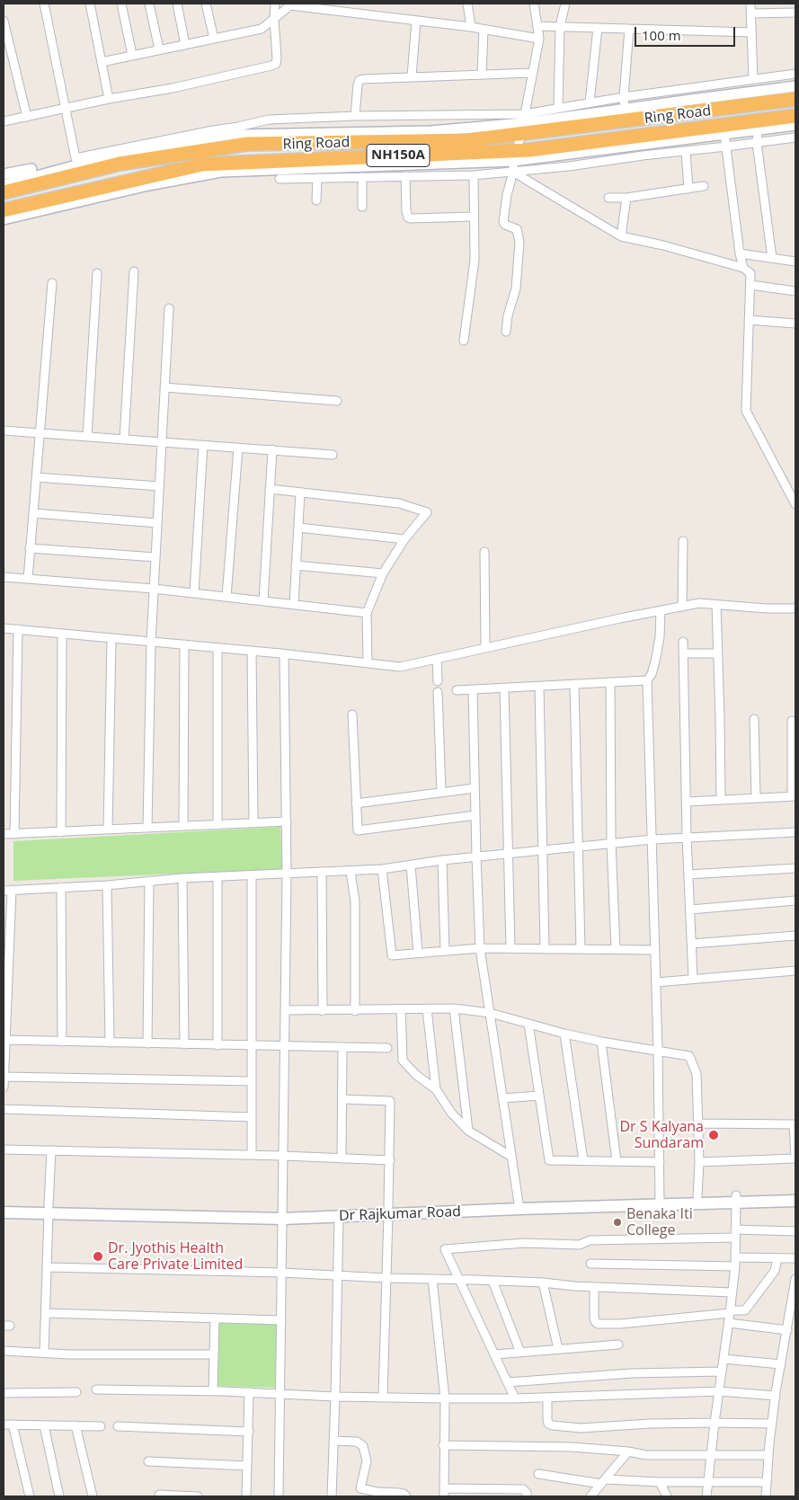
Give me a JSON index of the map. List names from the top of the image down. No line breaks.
{"streets":{"highway":["Ring Road","NH150A"],"main road":["Dr Rajkumar Road"]},"places":["Dr S Kalyana Sundaram","Benaka Iti College","Dr. Jyothis Health Care Private Limited"],"scale_bar":"100 m"}
